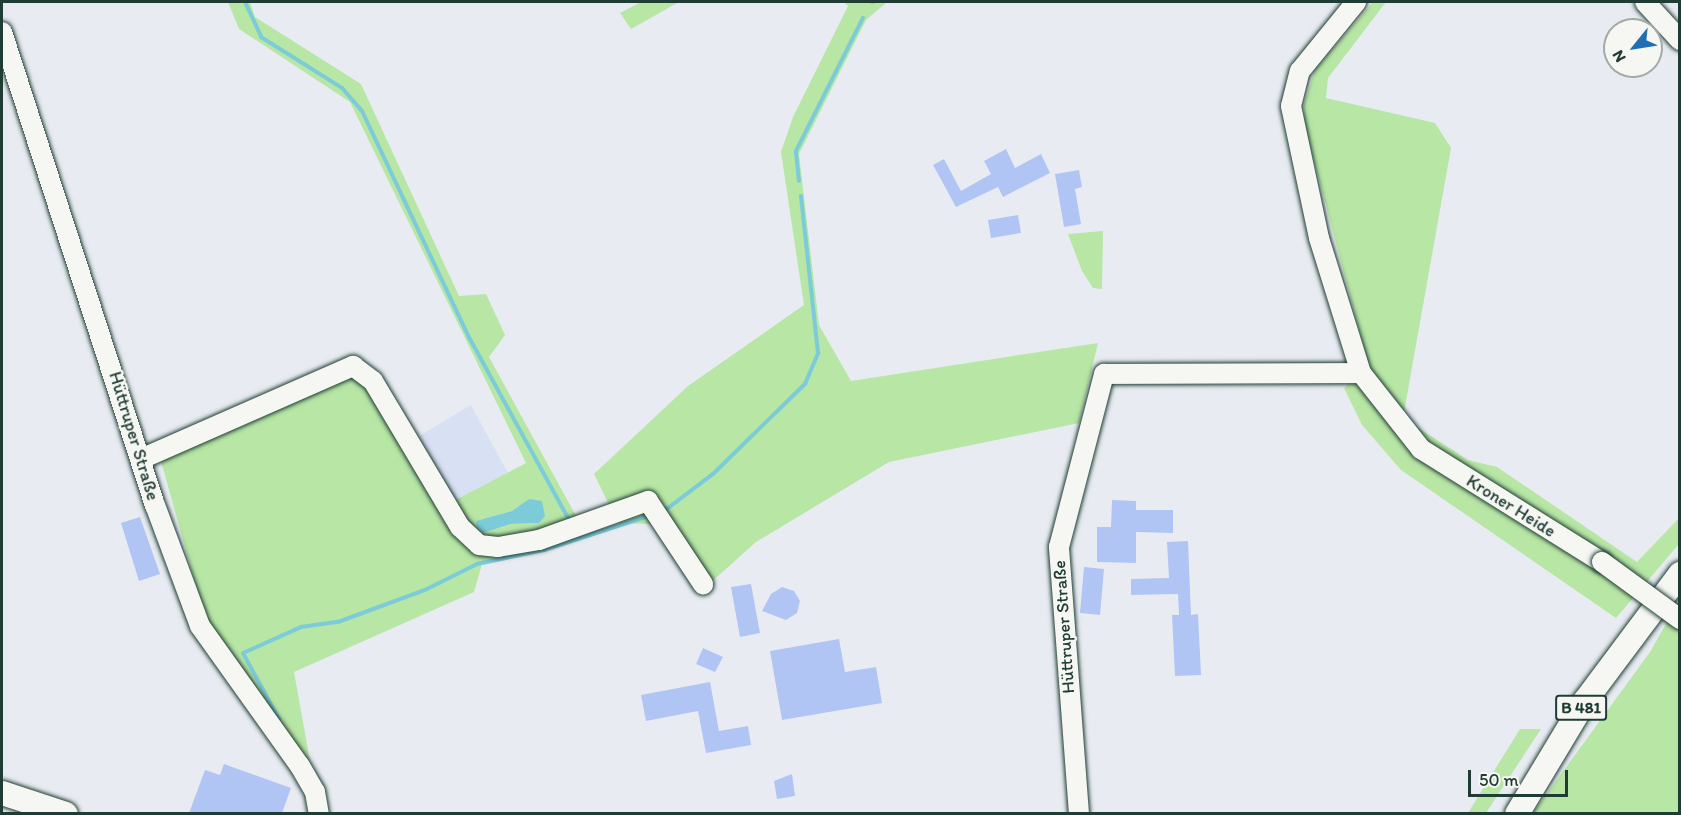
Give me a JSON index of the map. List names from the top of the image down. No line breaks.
{"streets":{"main road":["B 481"],"street":["Hüttruper Straße","Kroner Heide"]},"crossings":[["Hüttruper Straße","Kroner Heide"]],"scale_bar":"50 m","north":"bottom left"}
